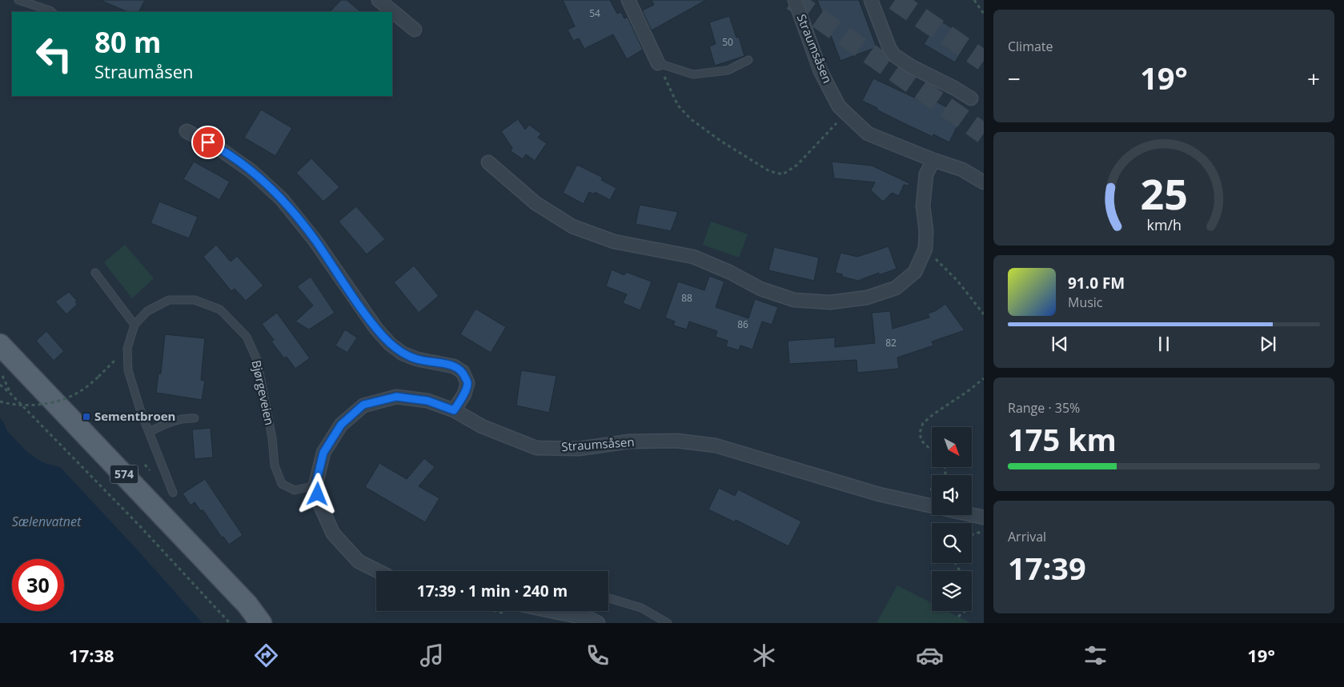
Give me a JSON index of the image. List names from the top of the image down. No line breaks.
{"streets":{"main road":["574"],"street":["Straumsåsen"],"lane":["Bjørgeveien"]},"crossings":[["Straumsåsen","Bjørgeveien"]],"water":["Sælenvatnet"],"places":{"transit":["Sementbroen"]},"house_numbers":["54","50","88","86","82"],"north":"bottom right","page":{"tile":["Climate",["Range · 35%","175 km"],["Arrival","17:39"]],"turn":["80 m","Straumåsen"],"heat":["−","19°","+"],"song":["91.0 FM","Music"],"limit":"30","trip":"17:39 · 1 min · 240 m","tabs":["17:38","19°"],"gauge":["25","km/h"]}}
